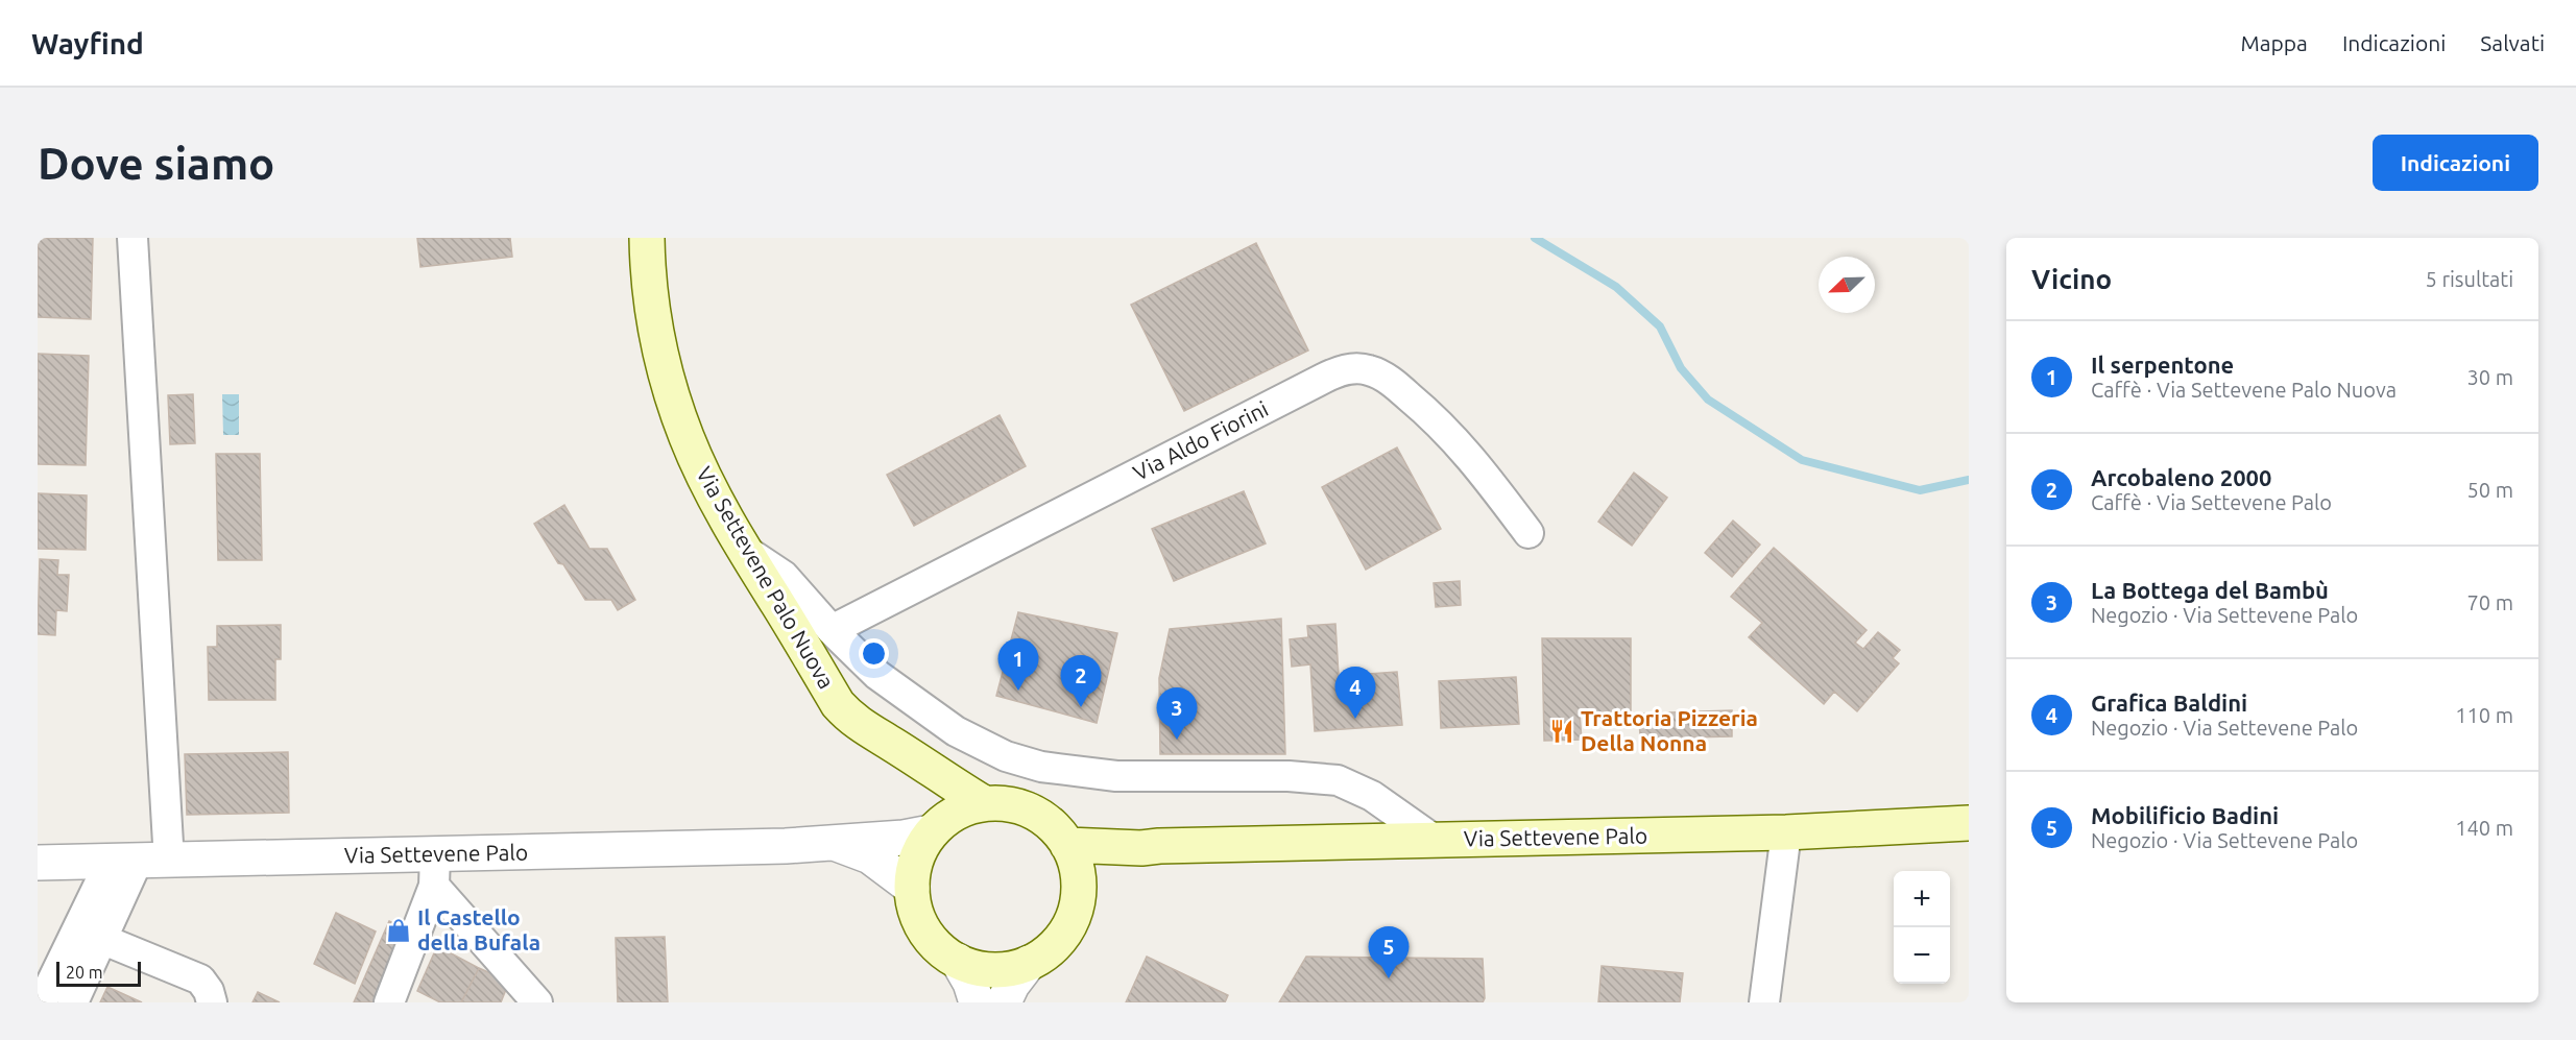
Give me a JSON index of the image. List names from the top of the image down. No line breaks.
{"streets":{"main road":["Via Settevene Palo Nuova","Via Settevene Palo"],"street":["Via Aldo Fiorini"]},"crossings":[["Via Settevene Palo Nuova","Via Settevene Palo"]],"places":{"restaurant":["Trattoria Pizzeria Della Nonna"],"shop":["Il Castello della Bufala"]},"scale_bar":"20 m","north":"bottom left","page":{"header":"Wayfind","nav":["Mappa","Indicazioni","Salvati"],"buttons":"Indicazioni","title":"Dove siamo","heading":["Vicino","5 risultati"],"list":[{"mark":"1","name":"Il serpentone","note":"Caffè · Via Settevene Palo Nuova","value":"30 m"},{"mark":"2","name":"Arcobaleno 2000","note":"Caffè · Via Settevene Palo","value":"50 m"},{"mark":"3","name":"La Bottega del Bambù","note":"Negozio · Via Settevene Palo","value":"70 m"},{"mark":"4","name":"Grafica Baldini","note":"Negozio · Via Settevene Palo","value":"110 m"},{"mark":"5","name":"Mobilificio Badini","note":"Negozio · Via Settevene Palo","value":"140 m"}],"pins":["1","2","4","3","5"],"map_buttons":["+","−"],"scale":"20 m"}}
